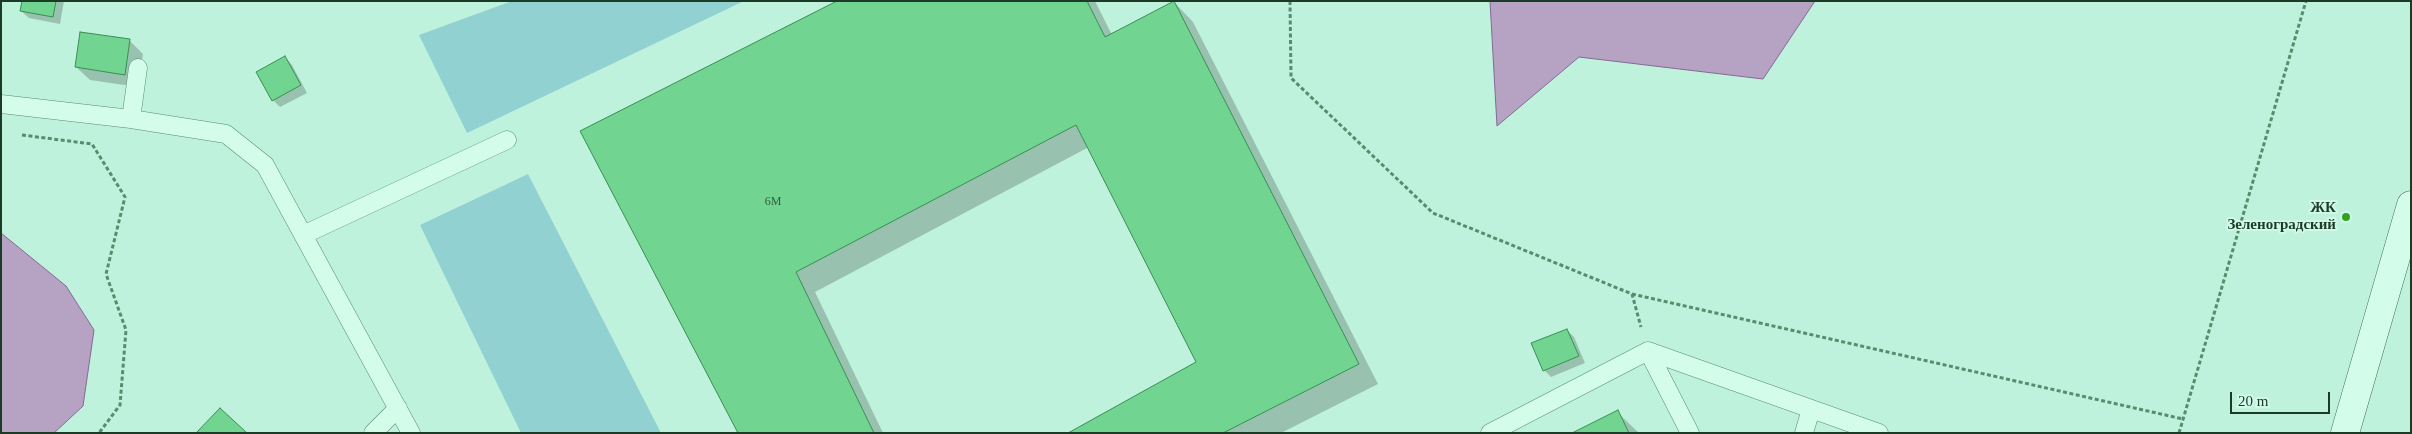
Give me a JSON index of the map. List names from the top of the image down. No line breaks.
{"places":["ЖК Зеленоградский"],"house_numbers":["6М"],"scale_bar":"20 m"}
